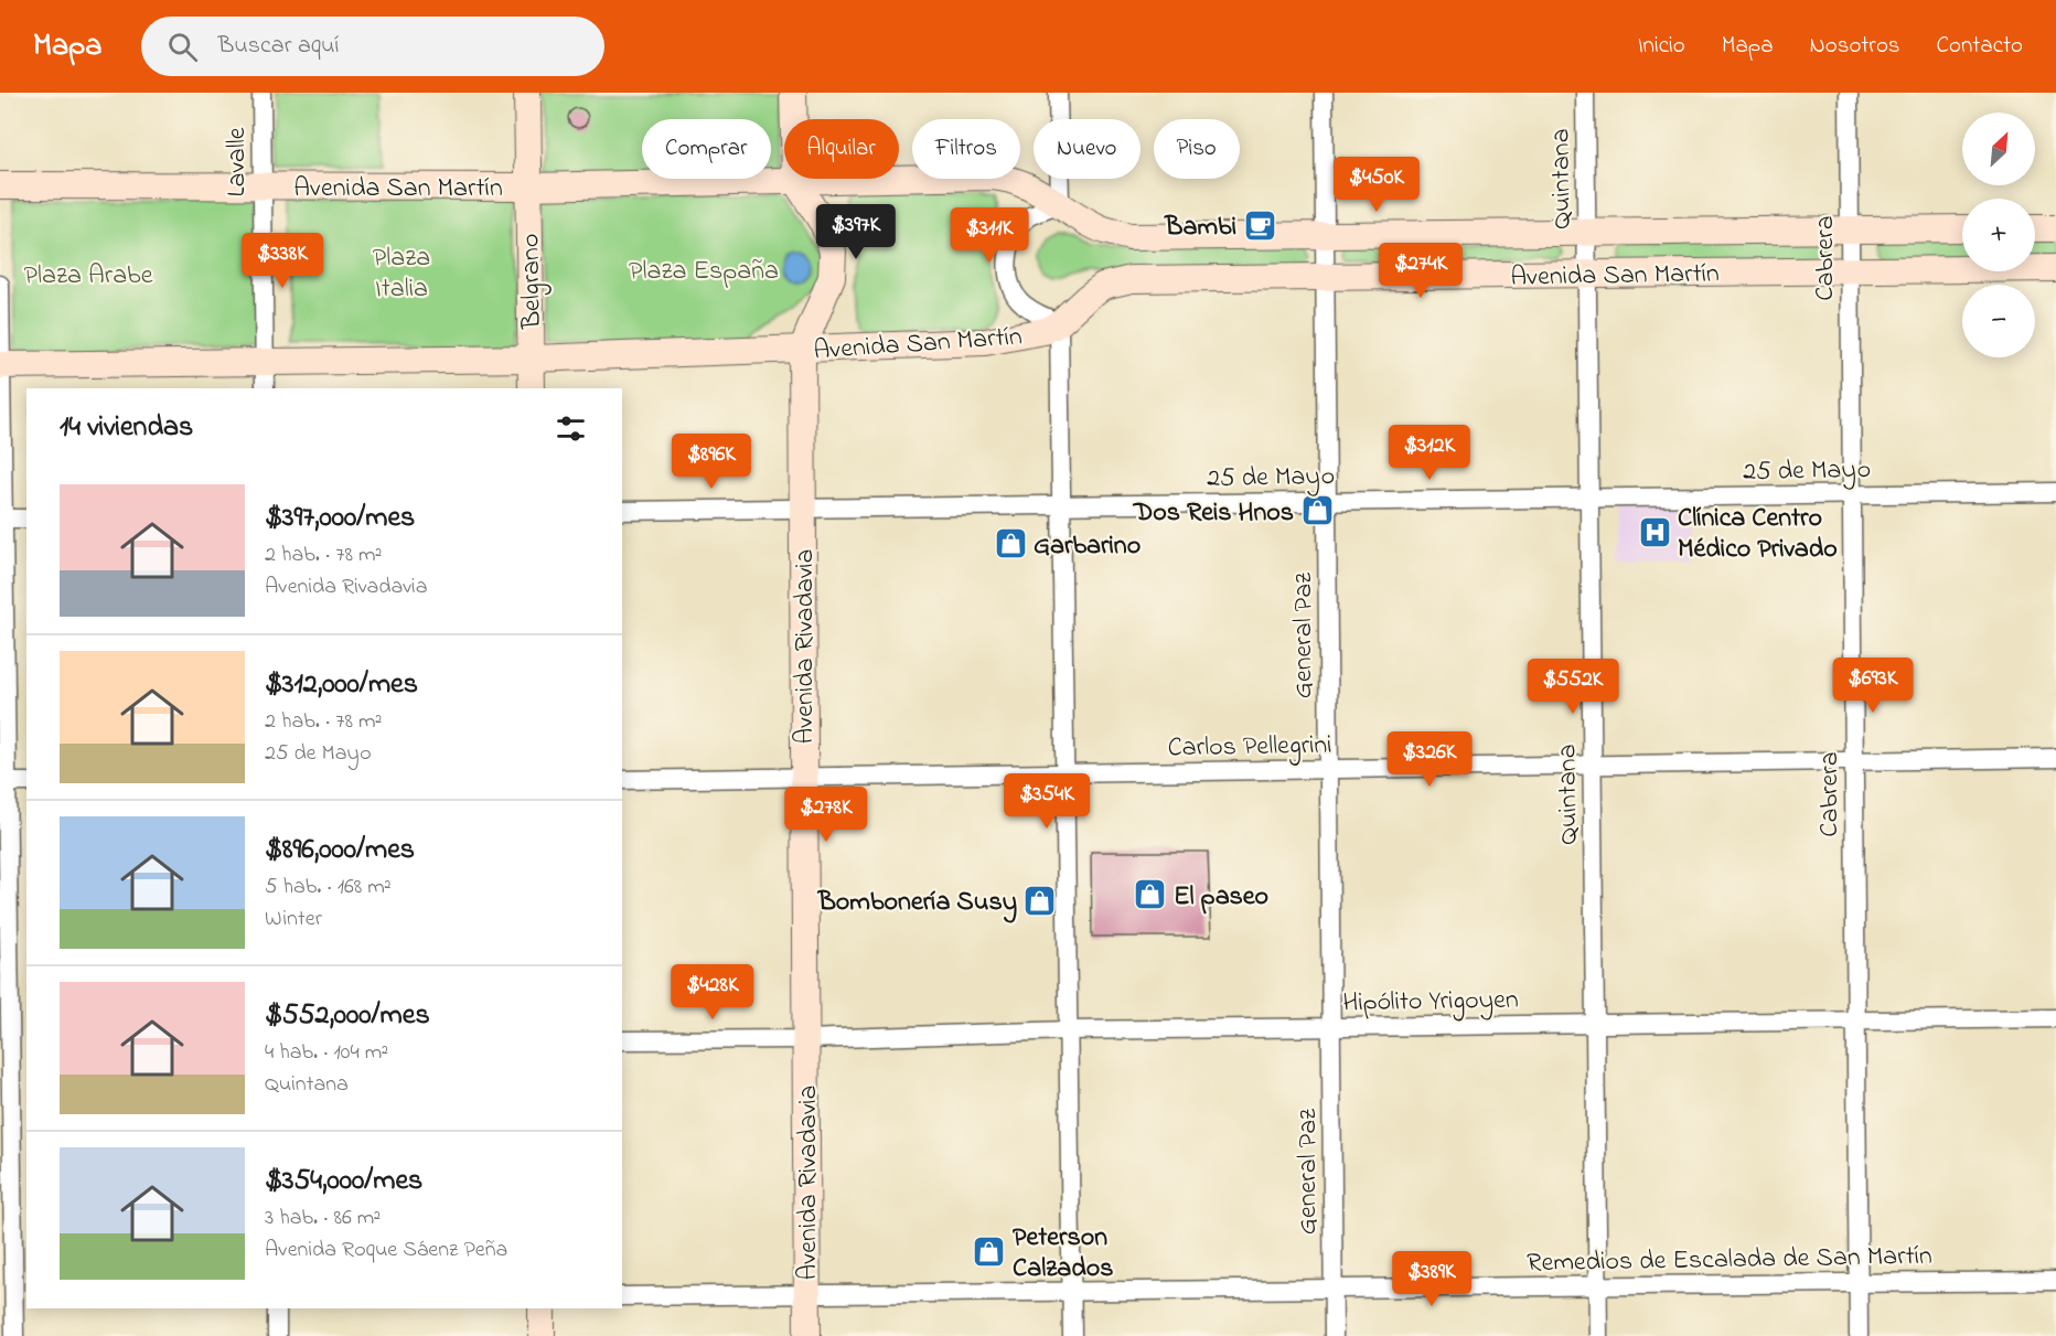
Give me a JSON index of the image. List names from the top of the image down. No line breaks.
{"streets":{"main road":["Avenida San Martín","Belgrano","Avenida Rivadavia"],"street":["Lavalle","Quintana","Cabrera","25 de Mayo","General Paz","Carlos Pellegrini","Hipólito Yrigoyen","Remedios de Escalada de San Martín"]},"crossings":[["Lavalle","Avenida San Martín"],["Quintana","Avenida San Martín"],["Quintana","25 de Mayo"],["Quintana","Carlos Pellegrini"],["Quintana","Hipólito Yrigoyen"],["Quintana","Remedios de Escalada de San Martín"],["Avenida San Martín","Cabrera"],["Avenida San Martín","Belgrano"],["Avenida San Martín","General Paz"],["Avenida San Martín","Avenida Rivadavia"],["Cabrera","25 de Mayo"],["Cabrera","Carlos Pellegrini"],["Cabrera","Hipólito Yrigoyen"],["Cabrera","Remedios de Escalada de San Martín"],["25 de Mayo","General Paz"],["25 de Mayo","Avenida Rivadavia"],["General Paz","Carlos Pellegrini"],["General Paz","Hipólito Yrigoyen"],["General Paz","Remedios de Escalada de San Martín"],["Avenida Rivadavia","Carlos Pellegrini"],["Avenida Rivadavia","Hipólito Yrigoyen"],["Avenida Rivadavia","Remedios de Escalada de San Martín"]],"parks":["Plaza Italia","Plaza España","Plaza Arabe"],"places":{"cafe":["Bambi"],"shop":["Dos Reis Hnos","Garbarino","El paseo","Bombonería Susy","Peterson Calzados"],"hospital":["Clínica Centro Médico Privado"]},"north":"top right","page":{"header":"Mapa","search":"Buscar aquí","nav":["Inicio","Mapa","Nosotros","Contacto"],"map_buttons":["+","−"],"chip":["Comprar","Alquilar","Filtros","Nuevo","Piso"],"price":["$450K","$397K","$311K","$338K","$274K","$312K","$896K","$693K","$552K","$326K","$354K","$278K","$428K","$389K"],"heading":"14 viviendas","list":[{"name":"$397,000/mes","note":"2 hab. · 78 m² · Avenida Rivadavia"},{"name":"$312,000/mes","note":"2 hab. · 78 m² · 25 de Mayo"},{"name":"$896,000/mes","note":"5 hab. · 168 m² · Winter"},{"name":"$552,000/mes","note":"4 hab. · 104 m² · Quintana"},{"name":"$354,000/mes","note":"3 hab. · 86 m² · Avenida Roque Sáenz Peña"}]}}
